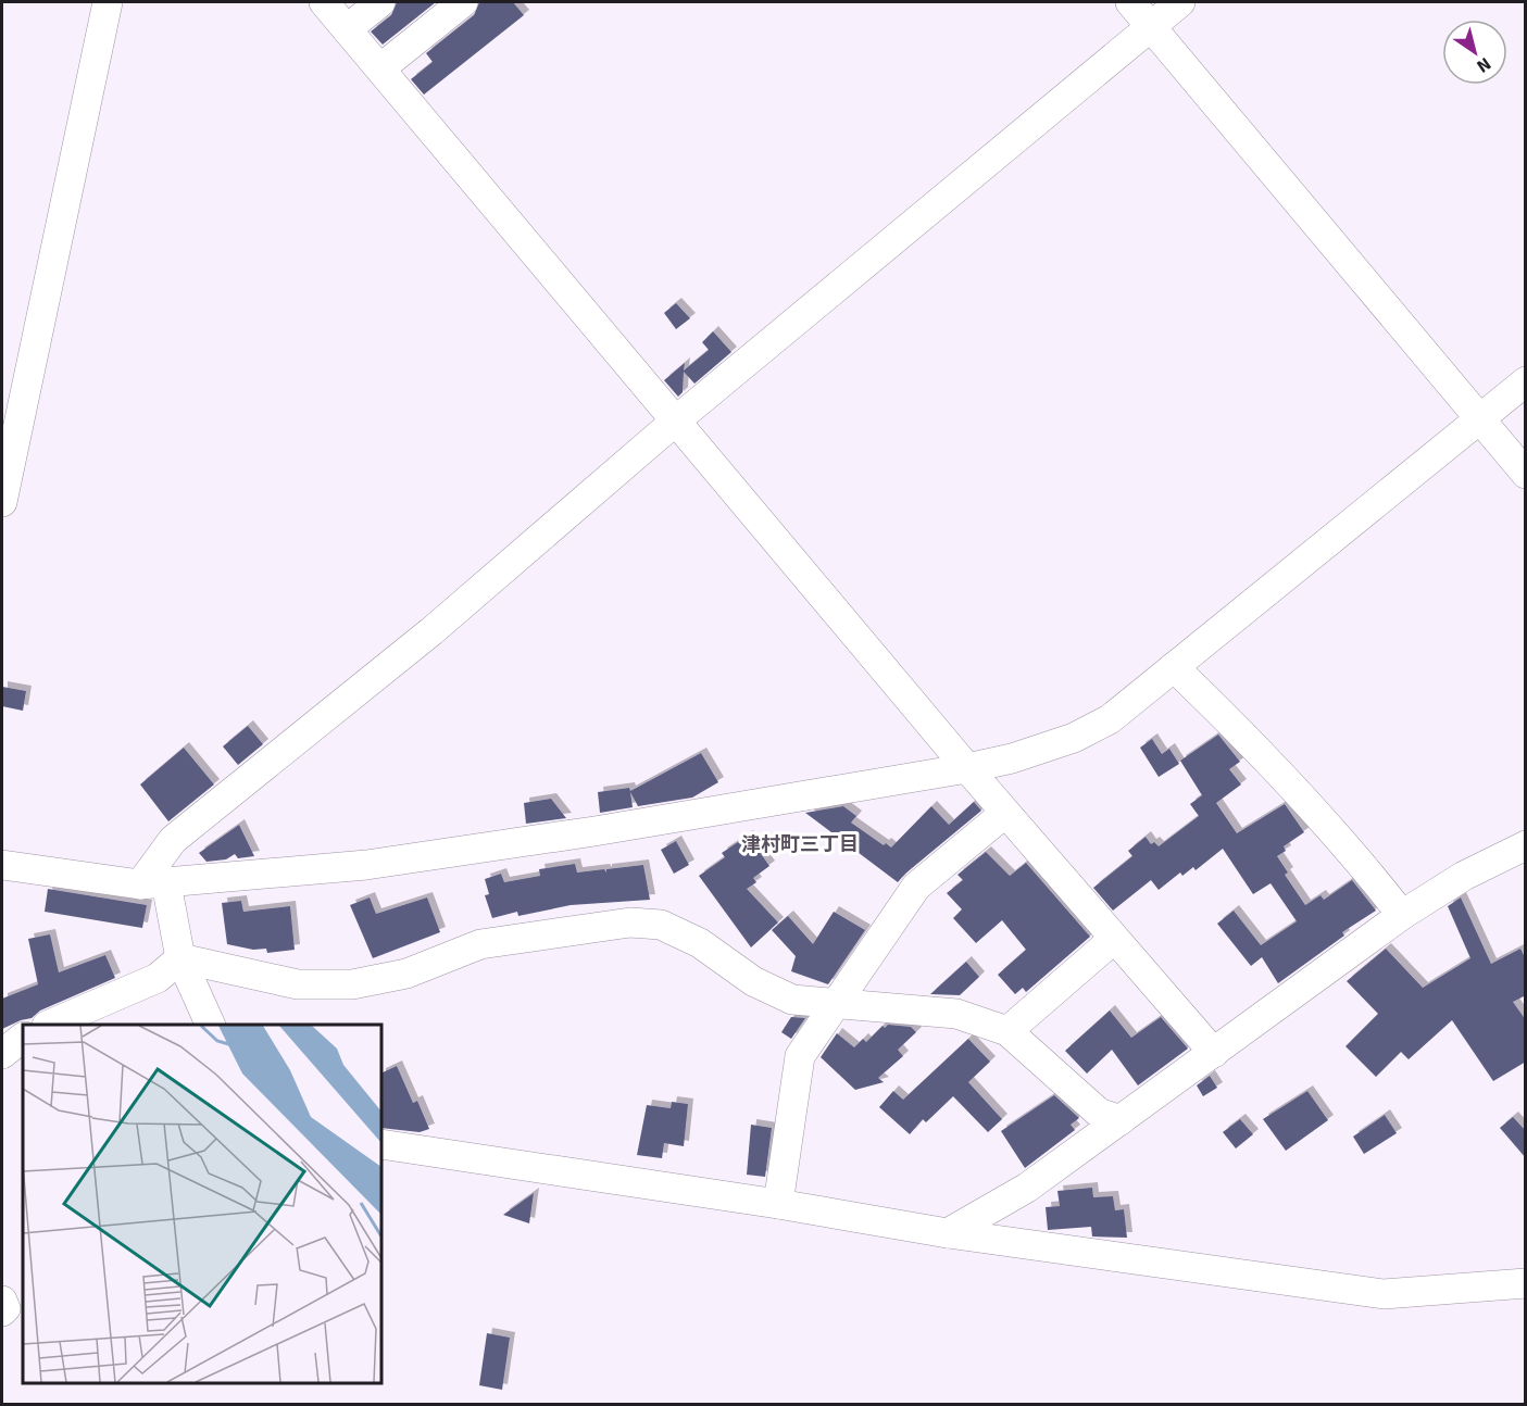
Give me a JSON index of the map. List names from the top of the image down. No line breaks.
{"districts":["津村町三丁目"],"north":"bottom right"}
